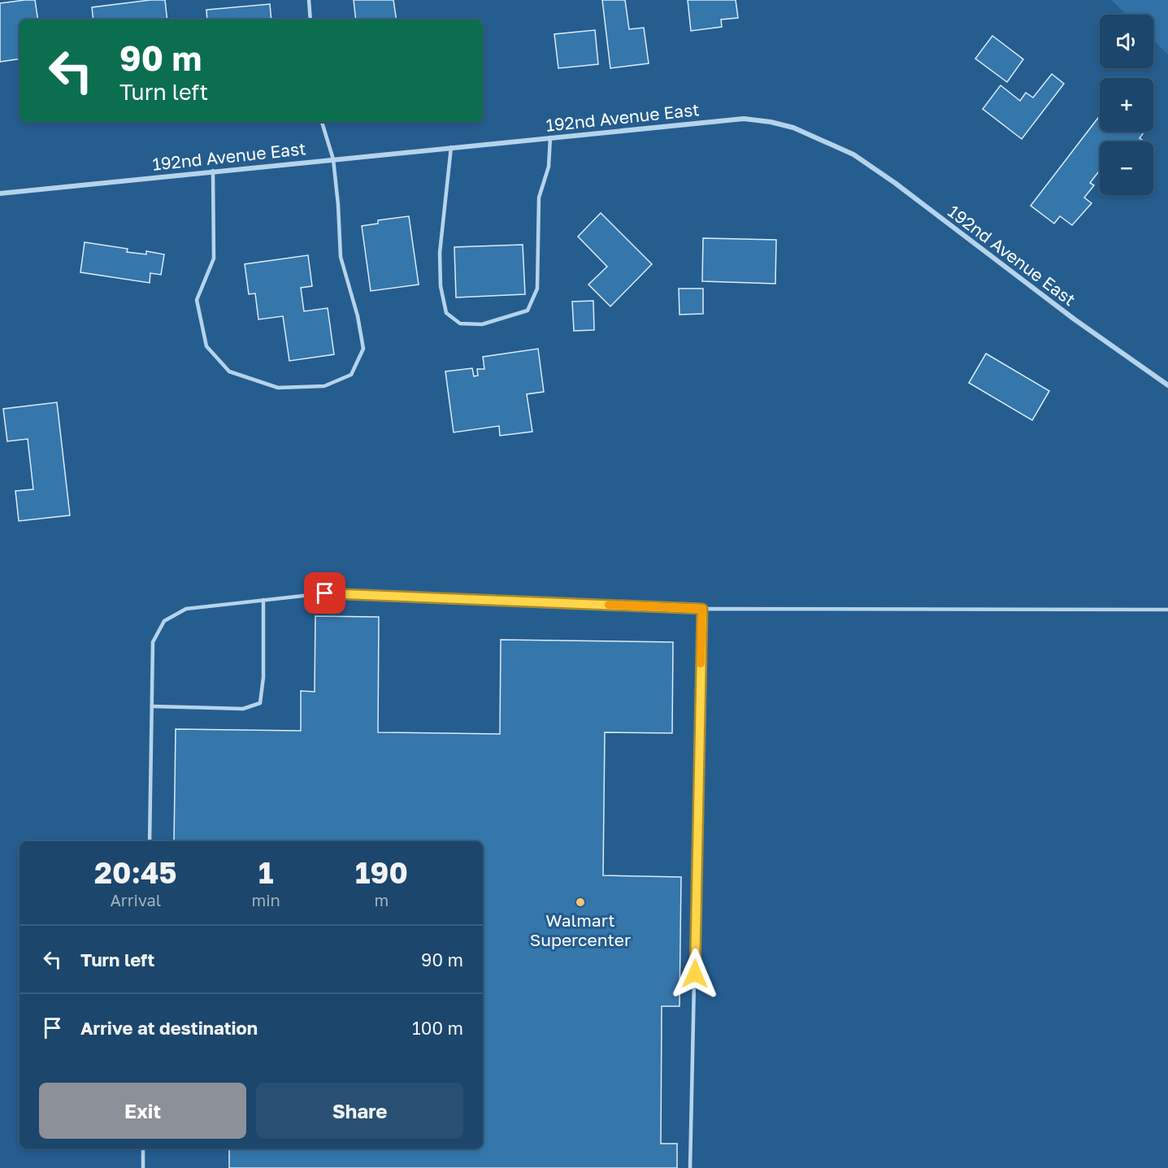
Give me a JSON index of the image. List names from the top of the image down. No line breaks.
{"streets":{"street":["192nd Avenue East"]},"places":["Walmart Supercenter"],"page":{"map_buttons":["+","−"],"turn":["90 m","Turn left"],"eta":["20:45","Arrival","1","min","190","m"],"list":[{"name":"Turn left","value":"90 m"},{"name":"Arrive at destination","value":"100 m"}],"buttons":["Exit","Share"]}}
